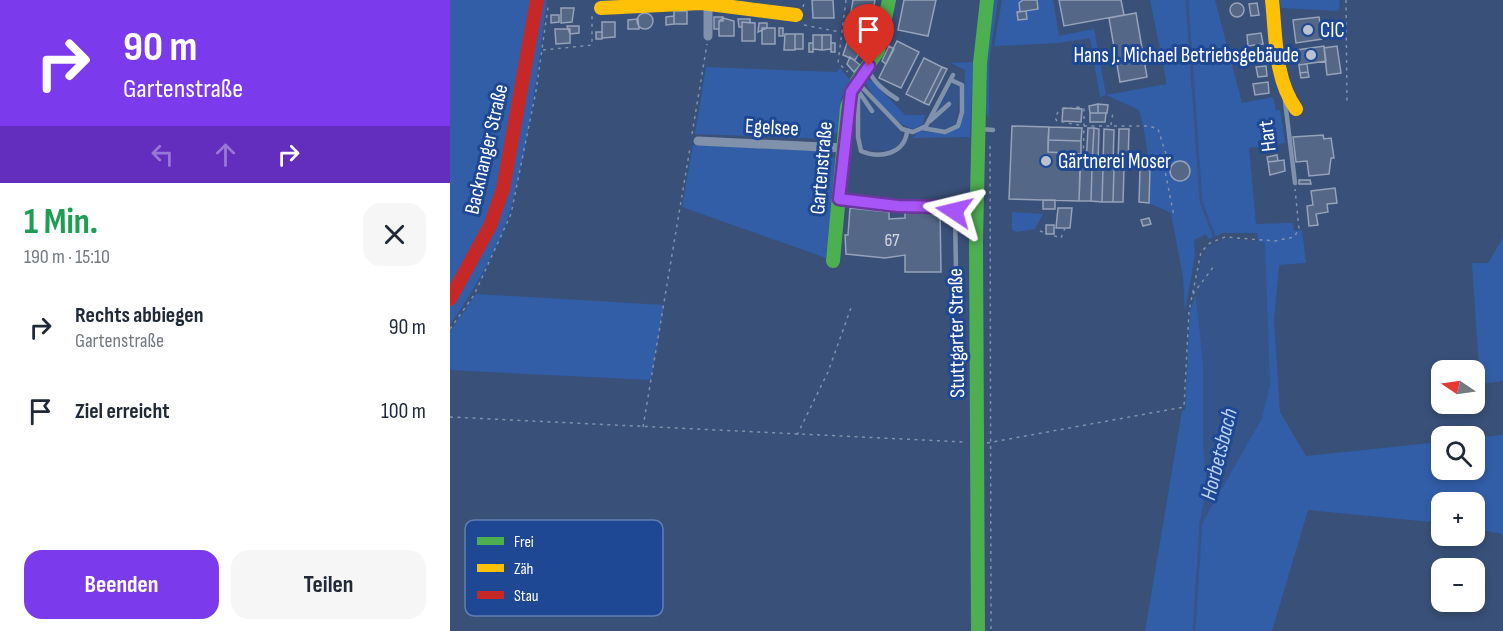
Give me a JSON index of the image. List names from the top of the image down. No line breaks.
{"streets":{"street":["Egelsee","Hart","Backnanger Straße","Gartenstraße","Stuttgarter Straße"]},"crossings":[["Egelsee","Gartenstraße"]],"water":["Horbetsbach"],"places":["CIC","Hans J. Michael Betriebsgebäude","Gärtnerei Moser"],"house_numbers":["67"],"legend":["Frei","Zäh","Stau"],"north":"left","page":{"turn":["90 m","Gartenstraße"],"heading":["1 Min.","190 m · 15:10"],"list":[{"name":"Rechts abbiegen","note":"Gartenstraße","value":"90 m"},{"name":"Ziel erreicht","value":"100 m"}],"map_buttons":["+","−"],"buttons":["Beenden","Teilen"]}}
